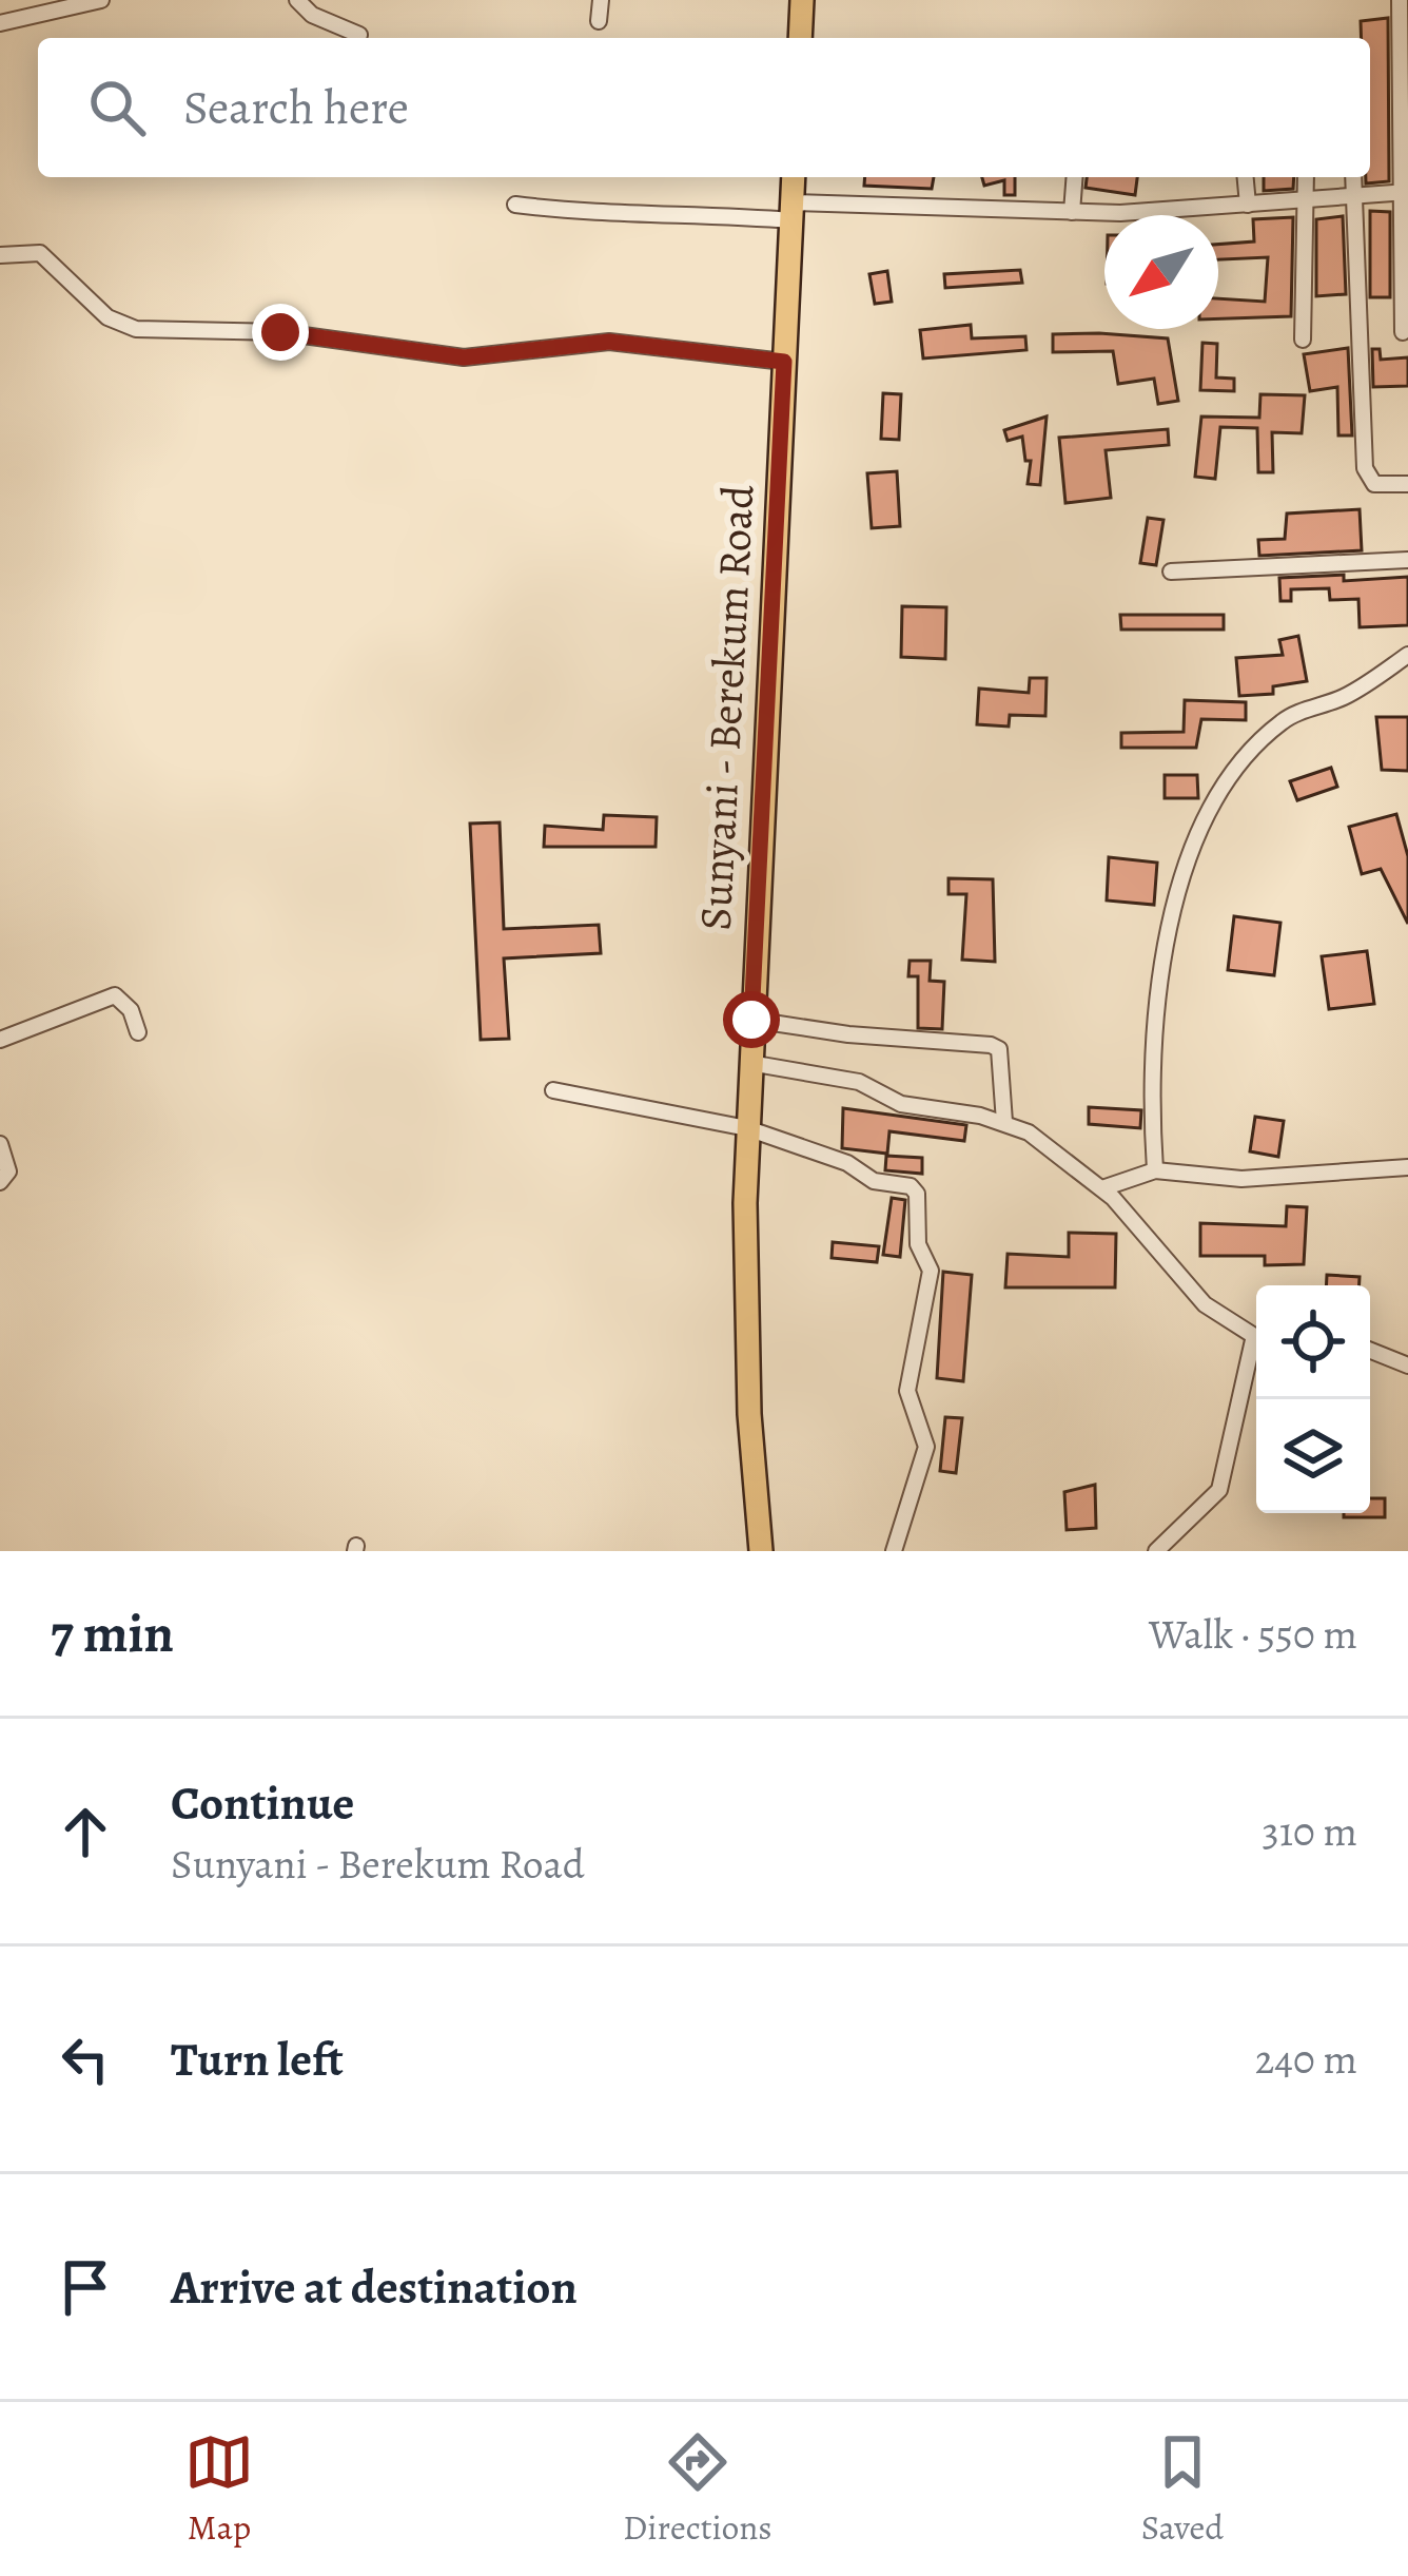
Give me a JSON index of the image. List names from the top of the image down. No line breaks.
{"streets":{"main road":["Sunyani - Berekum Road"]},"north":"bottom left","page":{"search":"Search here","heading":["7 min","Walk · 550 m"],"list":[["Continue","Sunyani - Berekum Road","310 m"],["Turn left","240 m"],"Arrive at destination"],"nav":["Map","Directions","Saved"]}}
